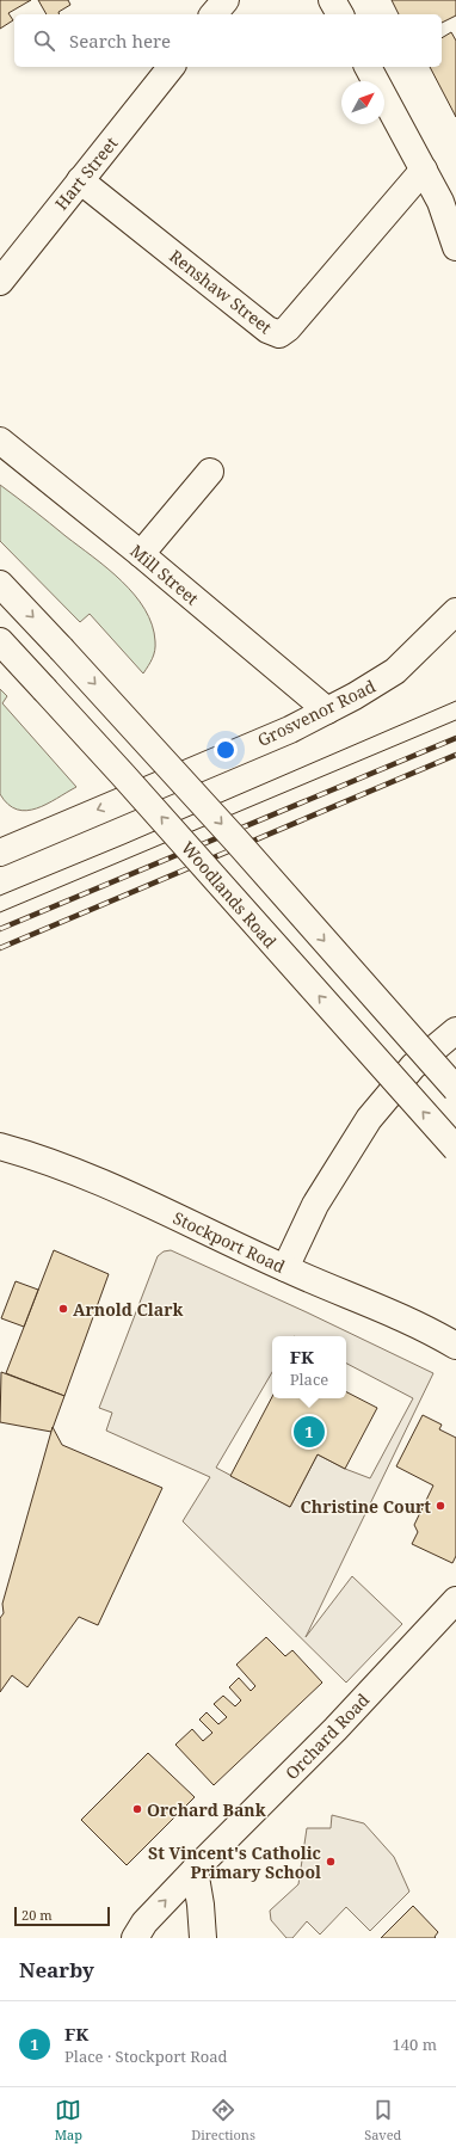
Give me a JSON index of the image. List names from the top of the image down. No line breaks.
{"streets":{"main road":["Hart Street","Renshaw Street","Mill Street","Grosvenor Road","Woodlands Road","Stockport Road","Orchard Road"]},"crossings":[["Hart Street","Renshaw Street"],["Mill Street","Grosvenor Road"]],"one_way":["Grosvenor Road"],"places":["Arnold Clark","Christine Court","Orchard Bank","St Vincent's Catholic Primary School"],"scale_bar":"20 m","north":"top right","page":{"search":"Search here","popup":["FK","Place"],"pins":"1","scale":"20 m","heading":"Nearby","list":[{"mark":"1","name":"FK","note":"Place · Stockport Road","value":"140 m"}],"nav":["Map","Directions","Saved"]}}
